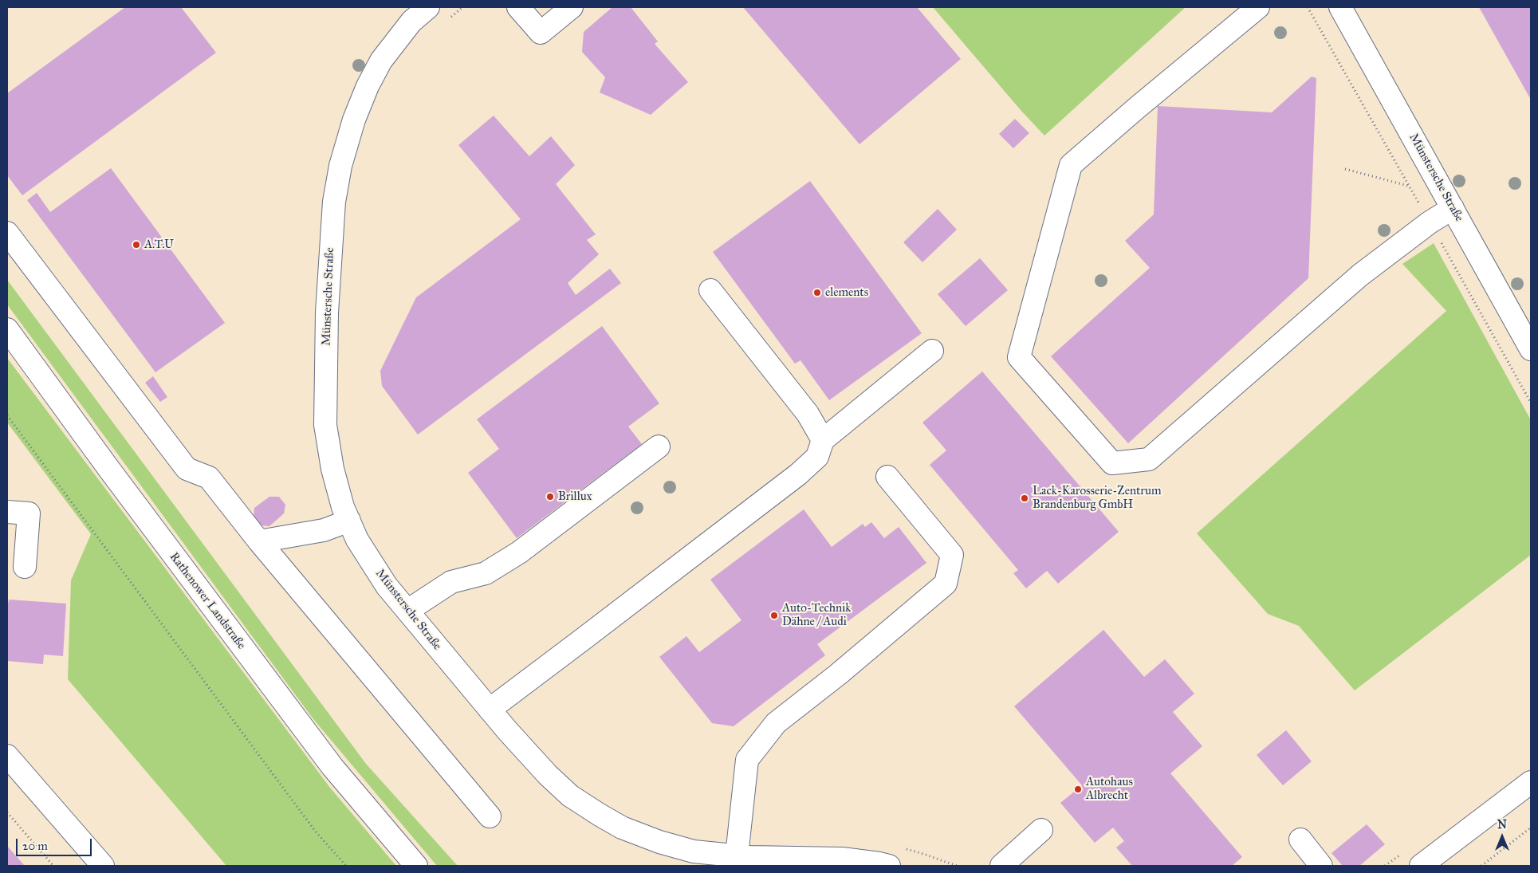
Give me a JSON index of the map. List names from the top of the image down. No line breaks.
{"streets":{"street":["Münstersche Straße","Rathenower Landstraße"]},"places":["A.T.U","elements","Brillux","Lack-Karosserie-Zentrum Brandenburg GmbH","Auto-Technik Dähne / Audi","Autohaus Albrecht"],"scale_bar":"20 m","north":"top"}
